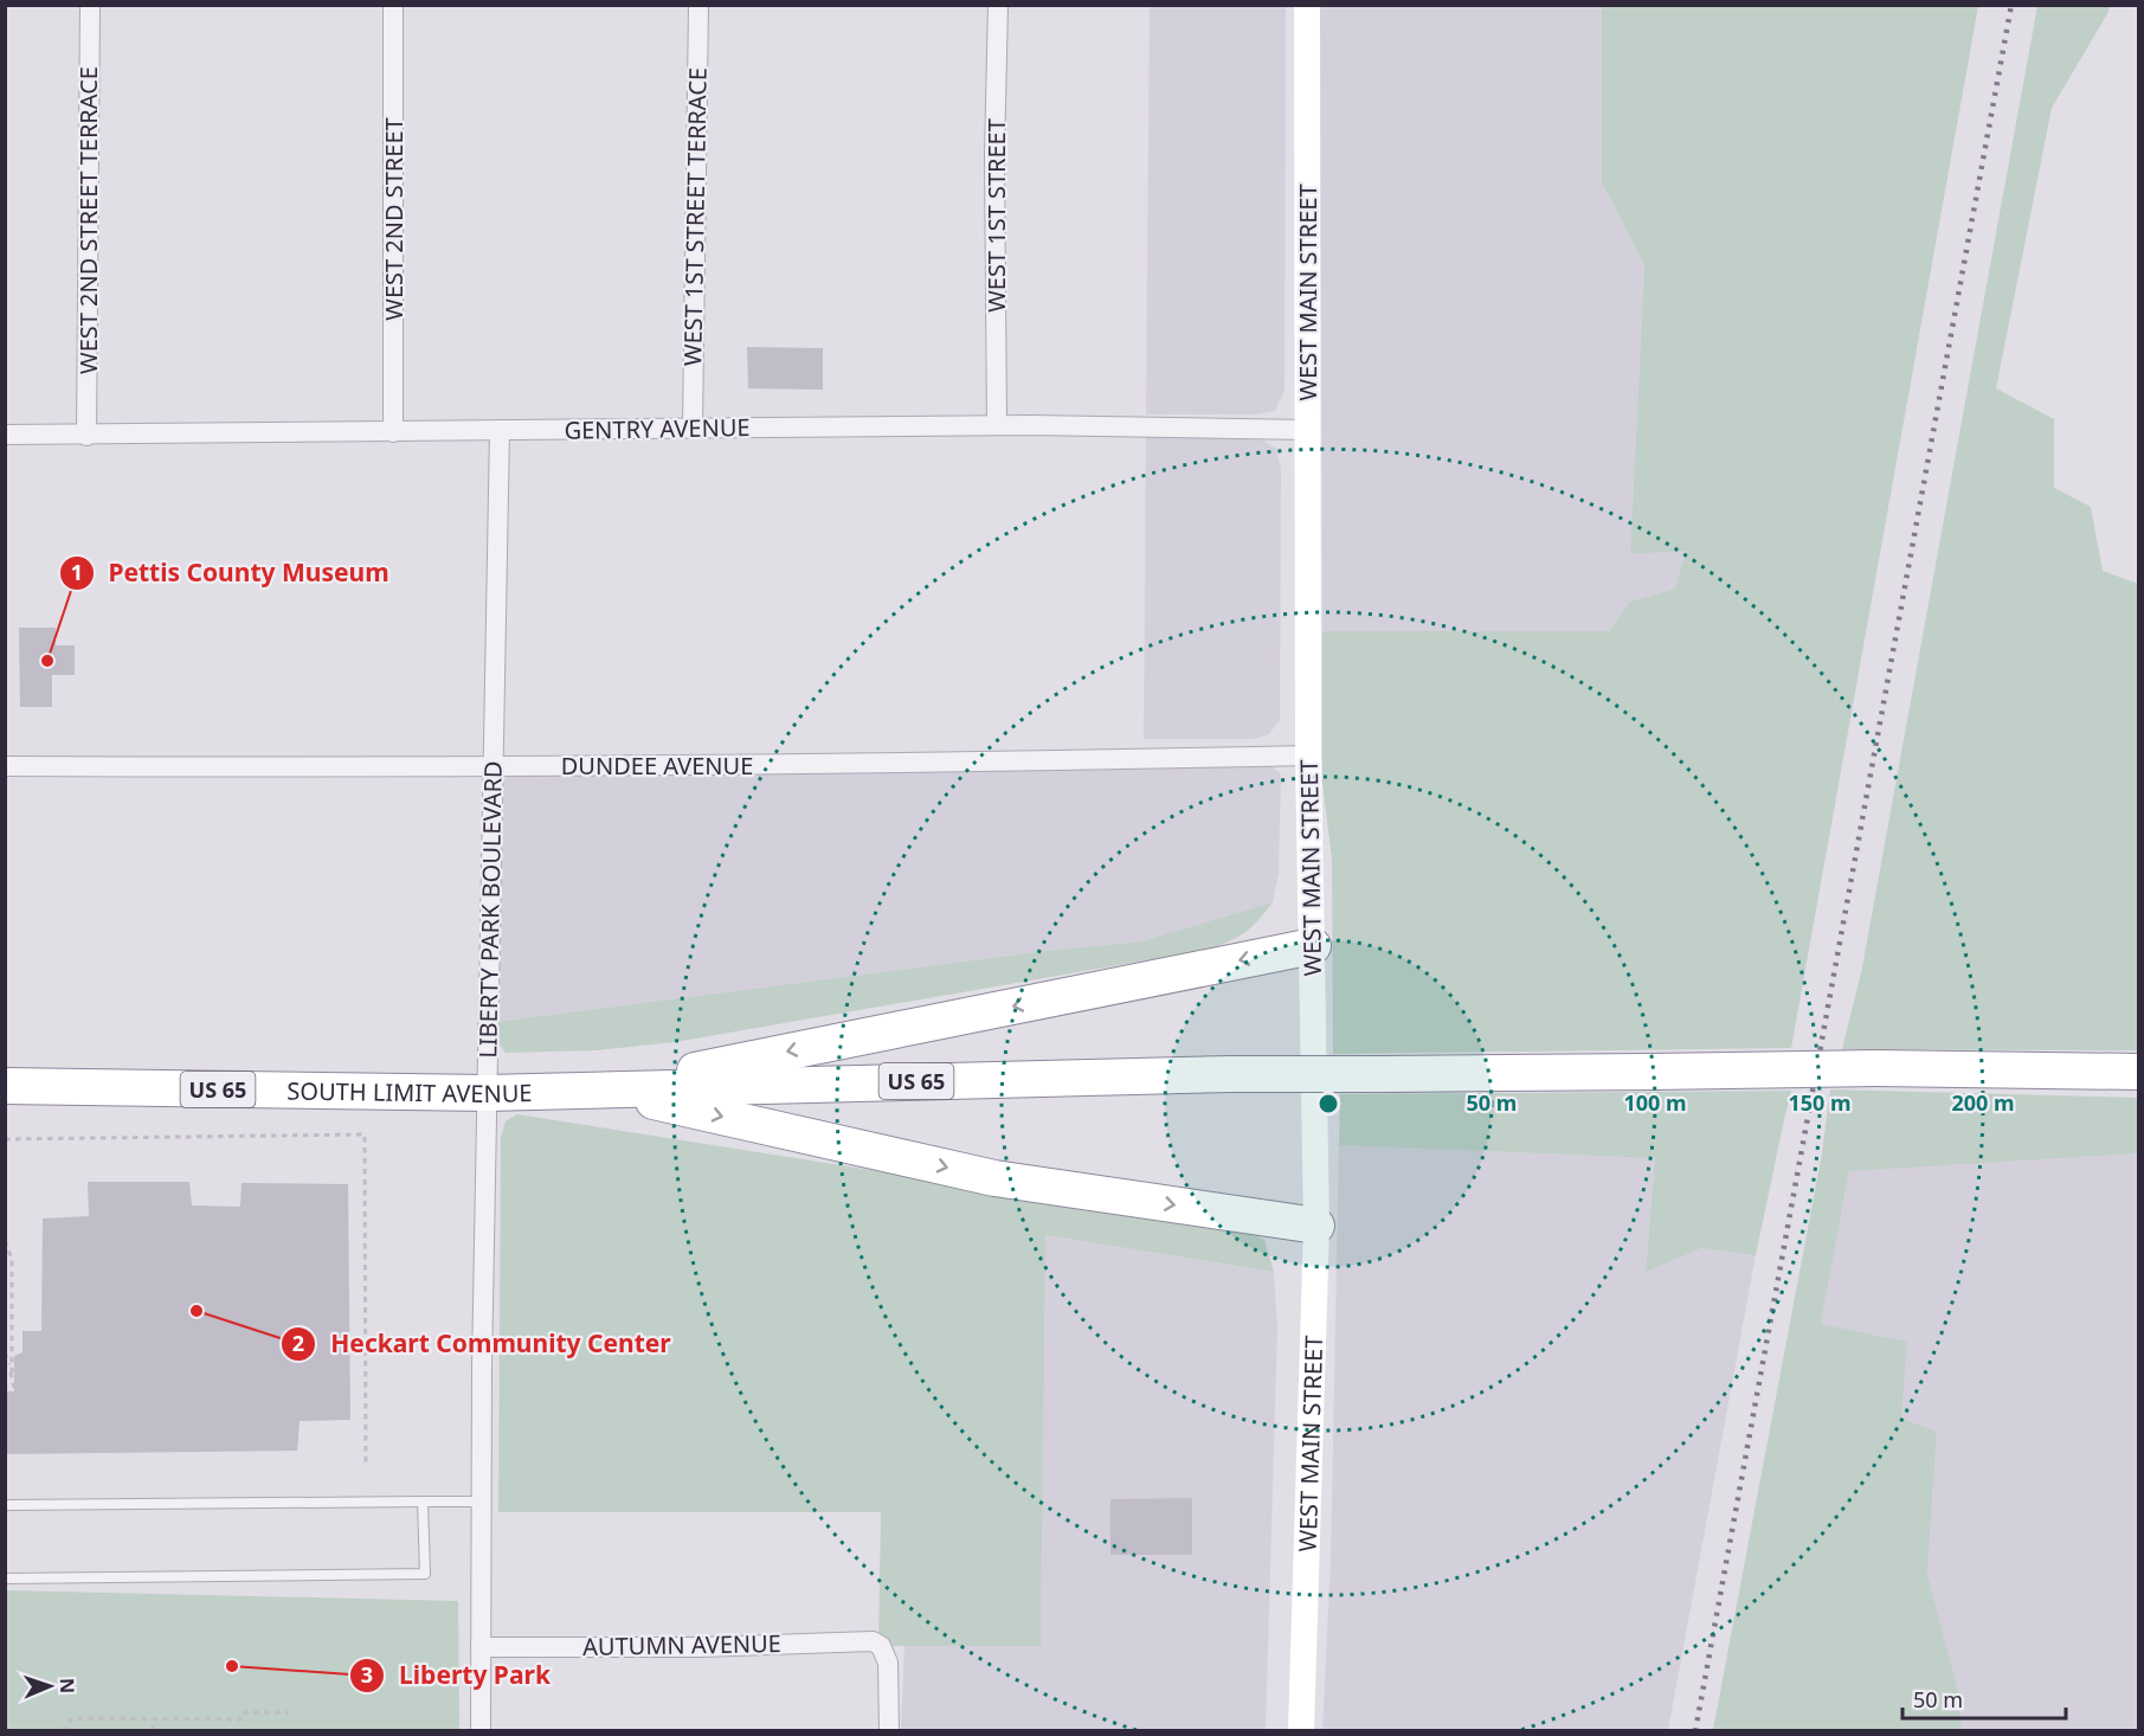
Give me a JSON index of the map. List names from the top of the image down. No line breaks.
{"streets":{"highway":["US 65","SOUTH LIMIT AVENUE"],"main road":["WEST MAIN STREET"],"street":["WEST 1ST STREET","WEST 1ST STREET TERRACE","WEST 2ND STREET","WEST 2ND STREET TERRACE","GENTRY AVENUE","DUNDEE AVENUE","LIBERTY PARK BOULEVARD","AUTUMN AVENUE"]},"crossings":[["WEST 1ST STREET","GENTRY AVENUE"],["WEST 1ST STREET TERRACE","GENTRY AVENUE"],["WEST 2ND STREET","GENTRY AVENUE"],["WEST 2ND STREET TERRACE","GENTRY AVENUE"],["WEST MAIN STREET","GENTRY AVENUE"],["WEST MAIN STREET","DUNDEE AVENUE"],["GENTRY AVENUE","LIBERTY PARK BOULEVARD"],["DUNDEE AVENUE","LIBERTY PARK BOULEVARD"],["LIBERTY PARK BOULEVARD","SOUTH LIMIT AVENUE"],["LIBERTY PARK BOULEVARD","AUTUMN AVENUE"],["US 65","SOUTH LIMIT AVENUE"]],"places":["Pettis County Museum","Heckart Community Center","Liberty Park"],"scale_bar":"50 m","north":"right","rings":["50 m","100 m","150 m","200 m"]}
